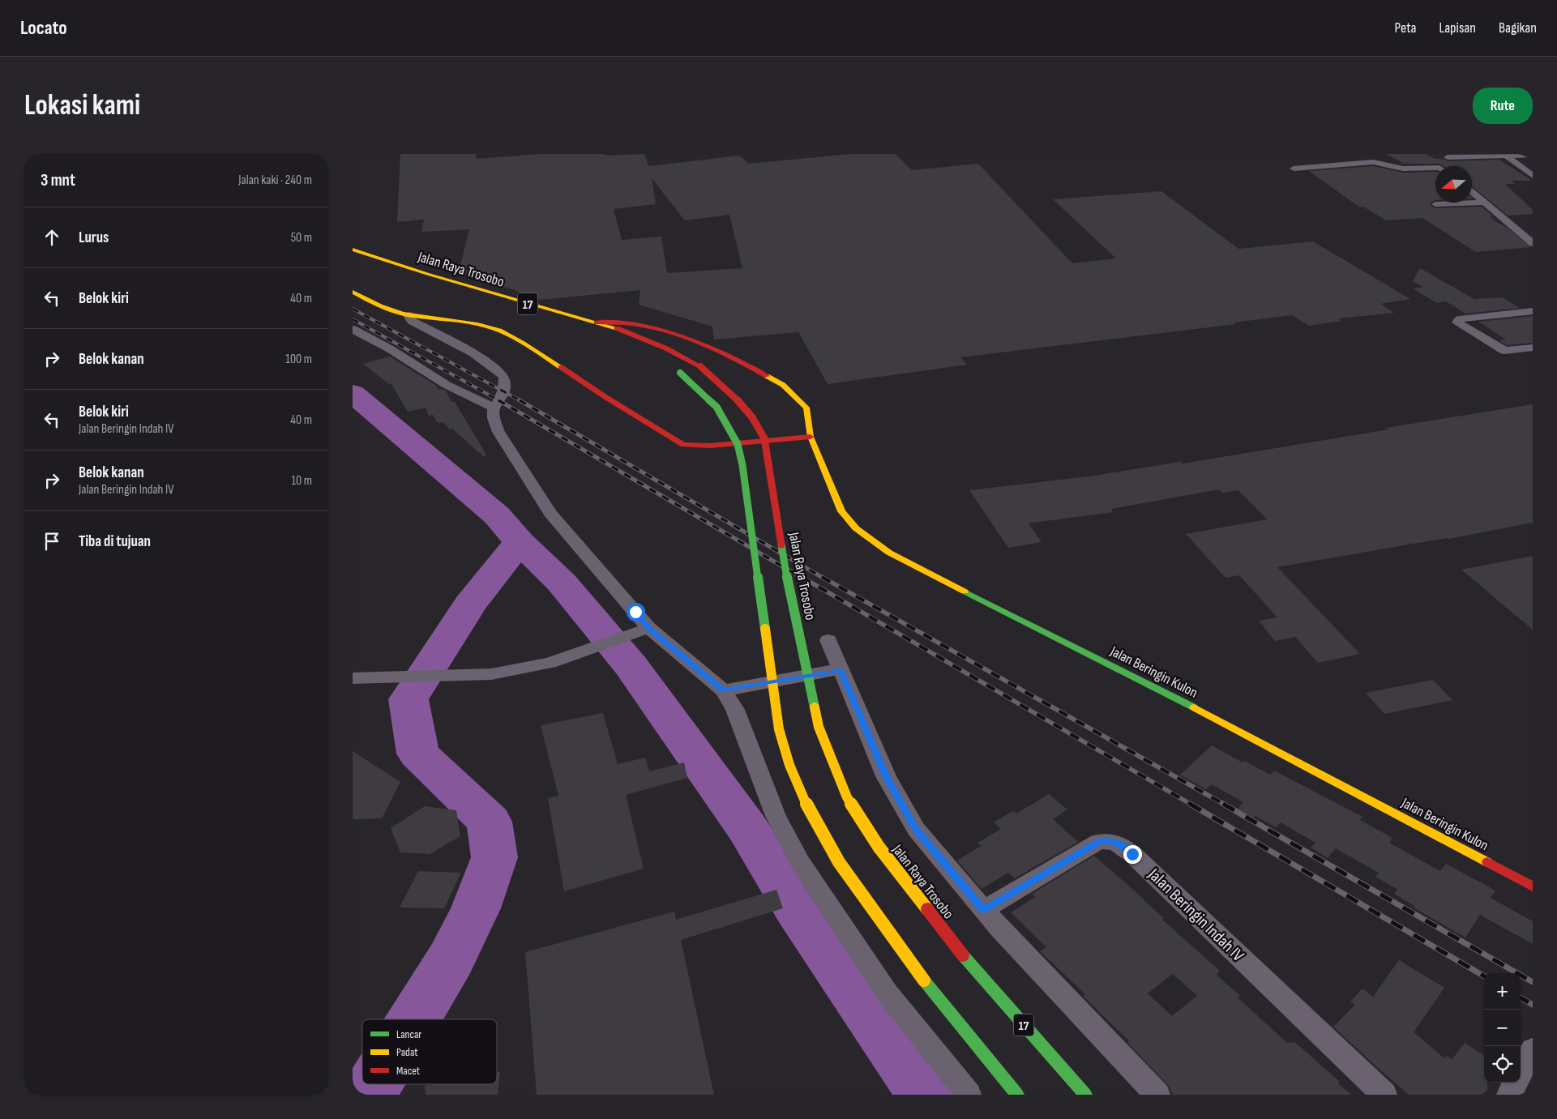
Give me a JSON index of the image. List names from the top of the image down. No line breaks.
{"streets":{"main road":["Jalan Raya Trosobo","17","Jalan Beringin Kulon"],"street":["Jalan Beringin Indah IV"]},"crossings":[["Jalan Raya Trosobo","Jalan Beringin Kulon"]],"legend":["Lancar","Padat","Macet"],"north":"left","page":{"header":"Locato","nav":["Peta","Lapisan","Bagikan"],"buttons":"Rute","title":"Lokasi kami","heading":["3 mnt","Jalan kaki · 240 m"],"list":[["Lurus","50 m"],["Belok kiri","40 m"],["Belok kanan","100 m"],["Belok kiri","Jalan Beringin Indah IV","40 m"],["Belok kanan","Jalan Beringin Indah IV","10 m"],"Tiba di tujuan"],"map_buttons":["+","−"]}}
